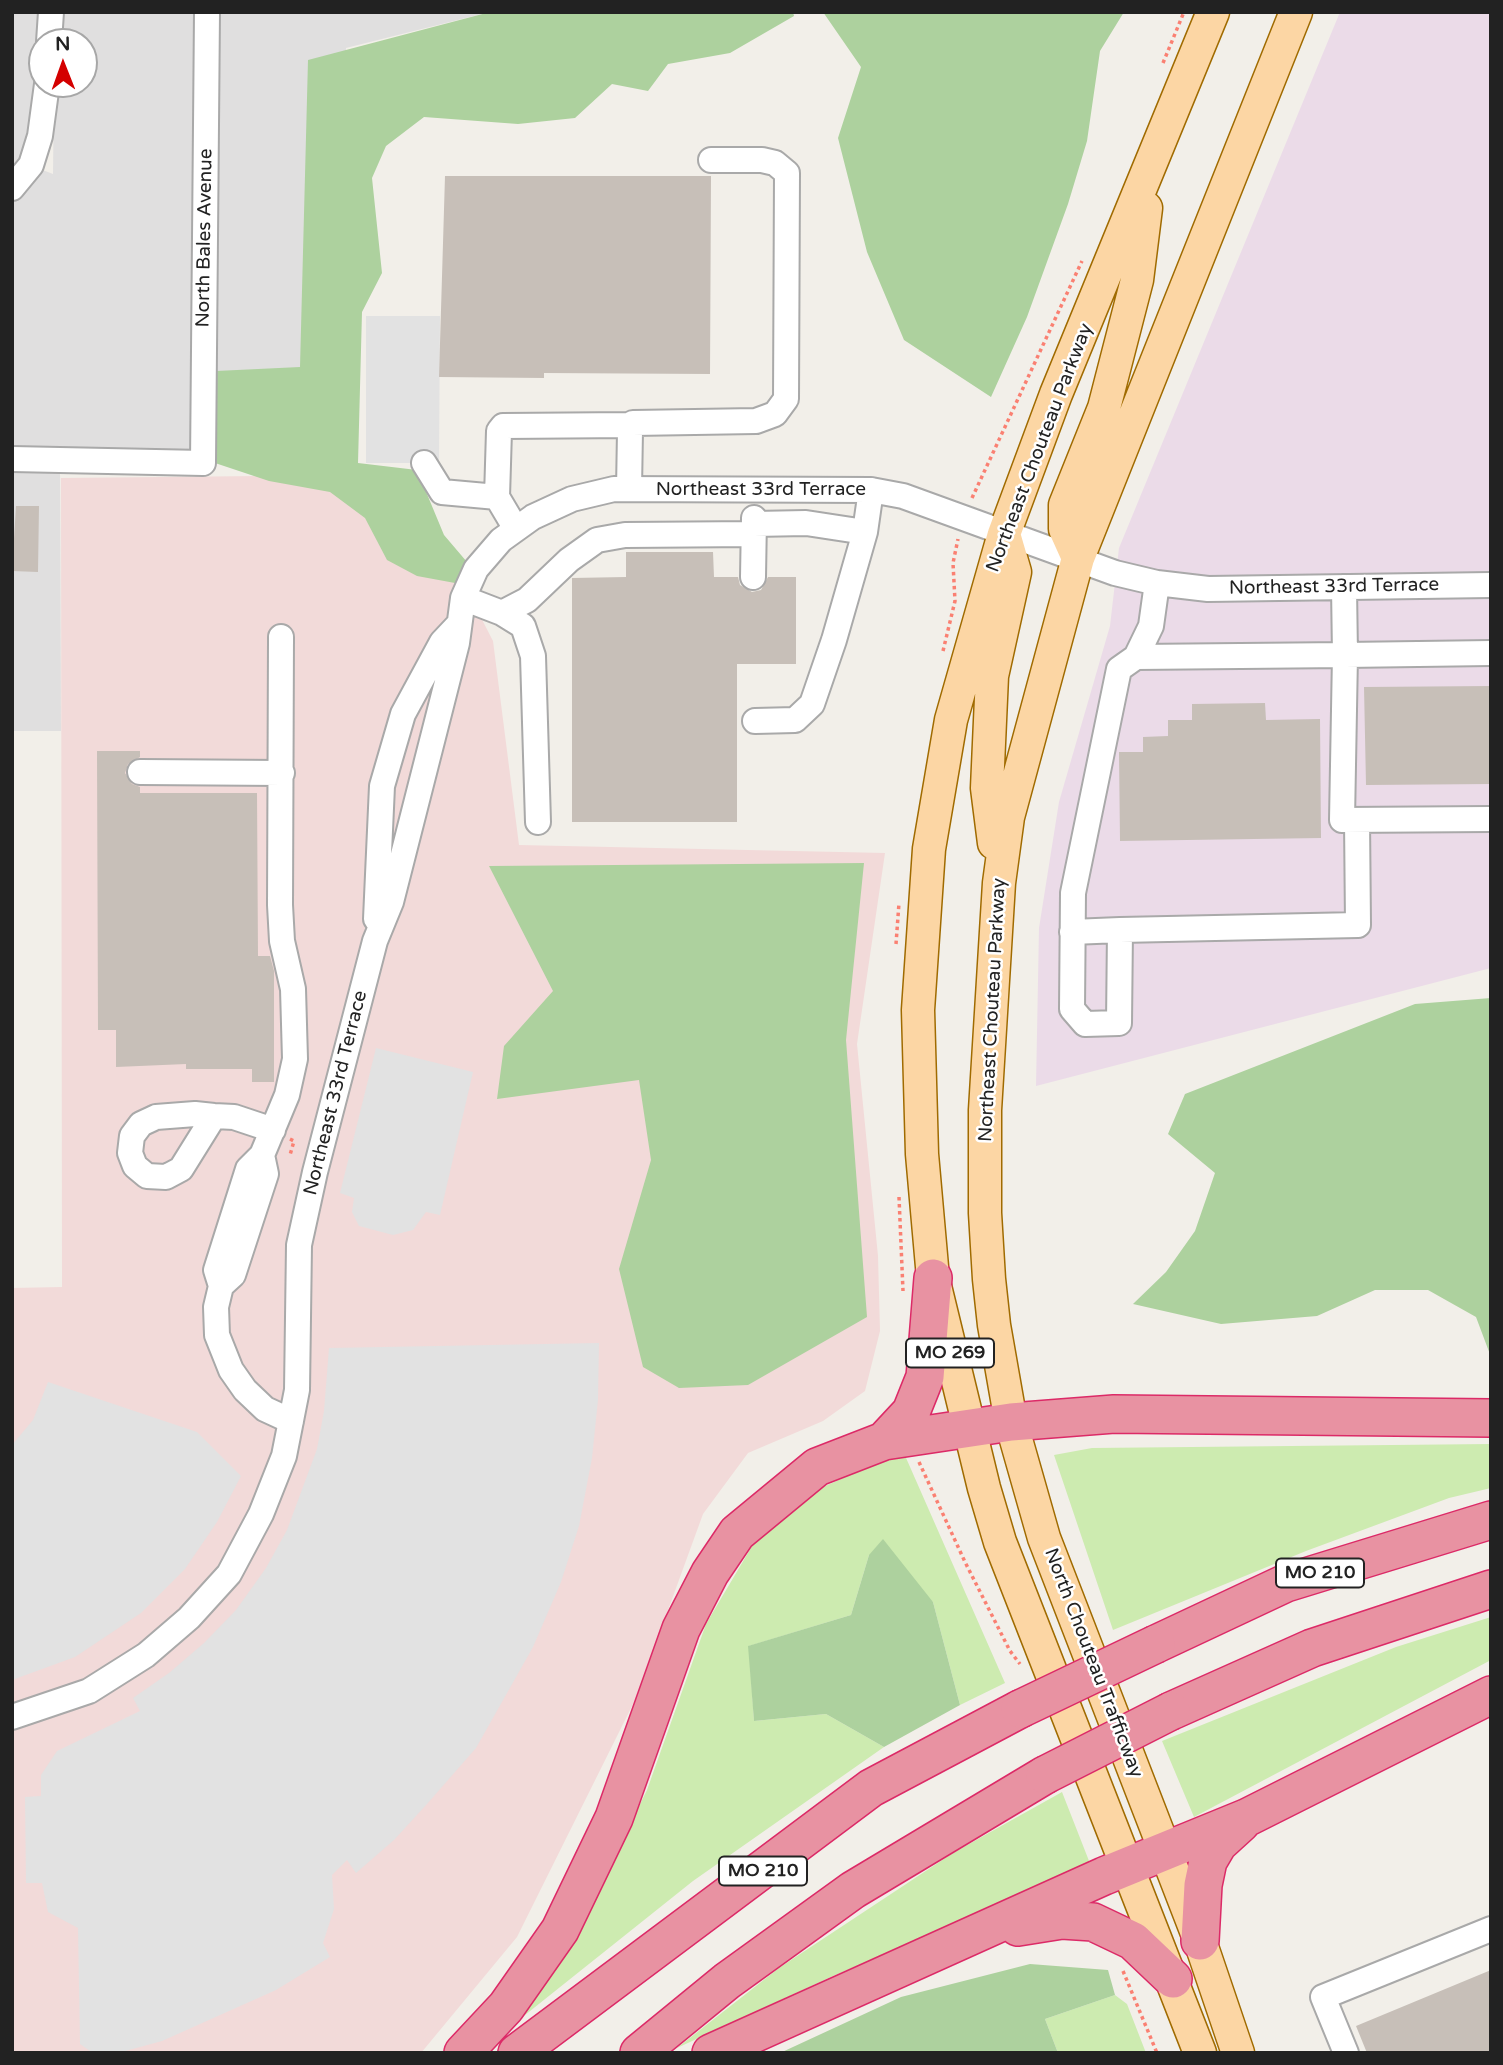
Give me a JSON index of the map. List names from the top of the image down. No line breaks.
{"streets":{"highway":["MO 210"],"main road":["Northeast Chouteau Parkway","MO 269","North Chouteau Trafficway"],"street":["North Bales Avenue","Northeast 33rd Terrace"]},"crossings":[["Northeast Chouteau Parkway","Northeast 33rd Terrace"],["Northeast Chouteau Parkway","MO 269"],["Northeast Chouteau Parkway","North Chouteau Trafficway"]],"north":"top"}
